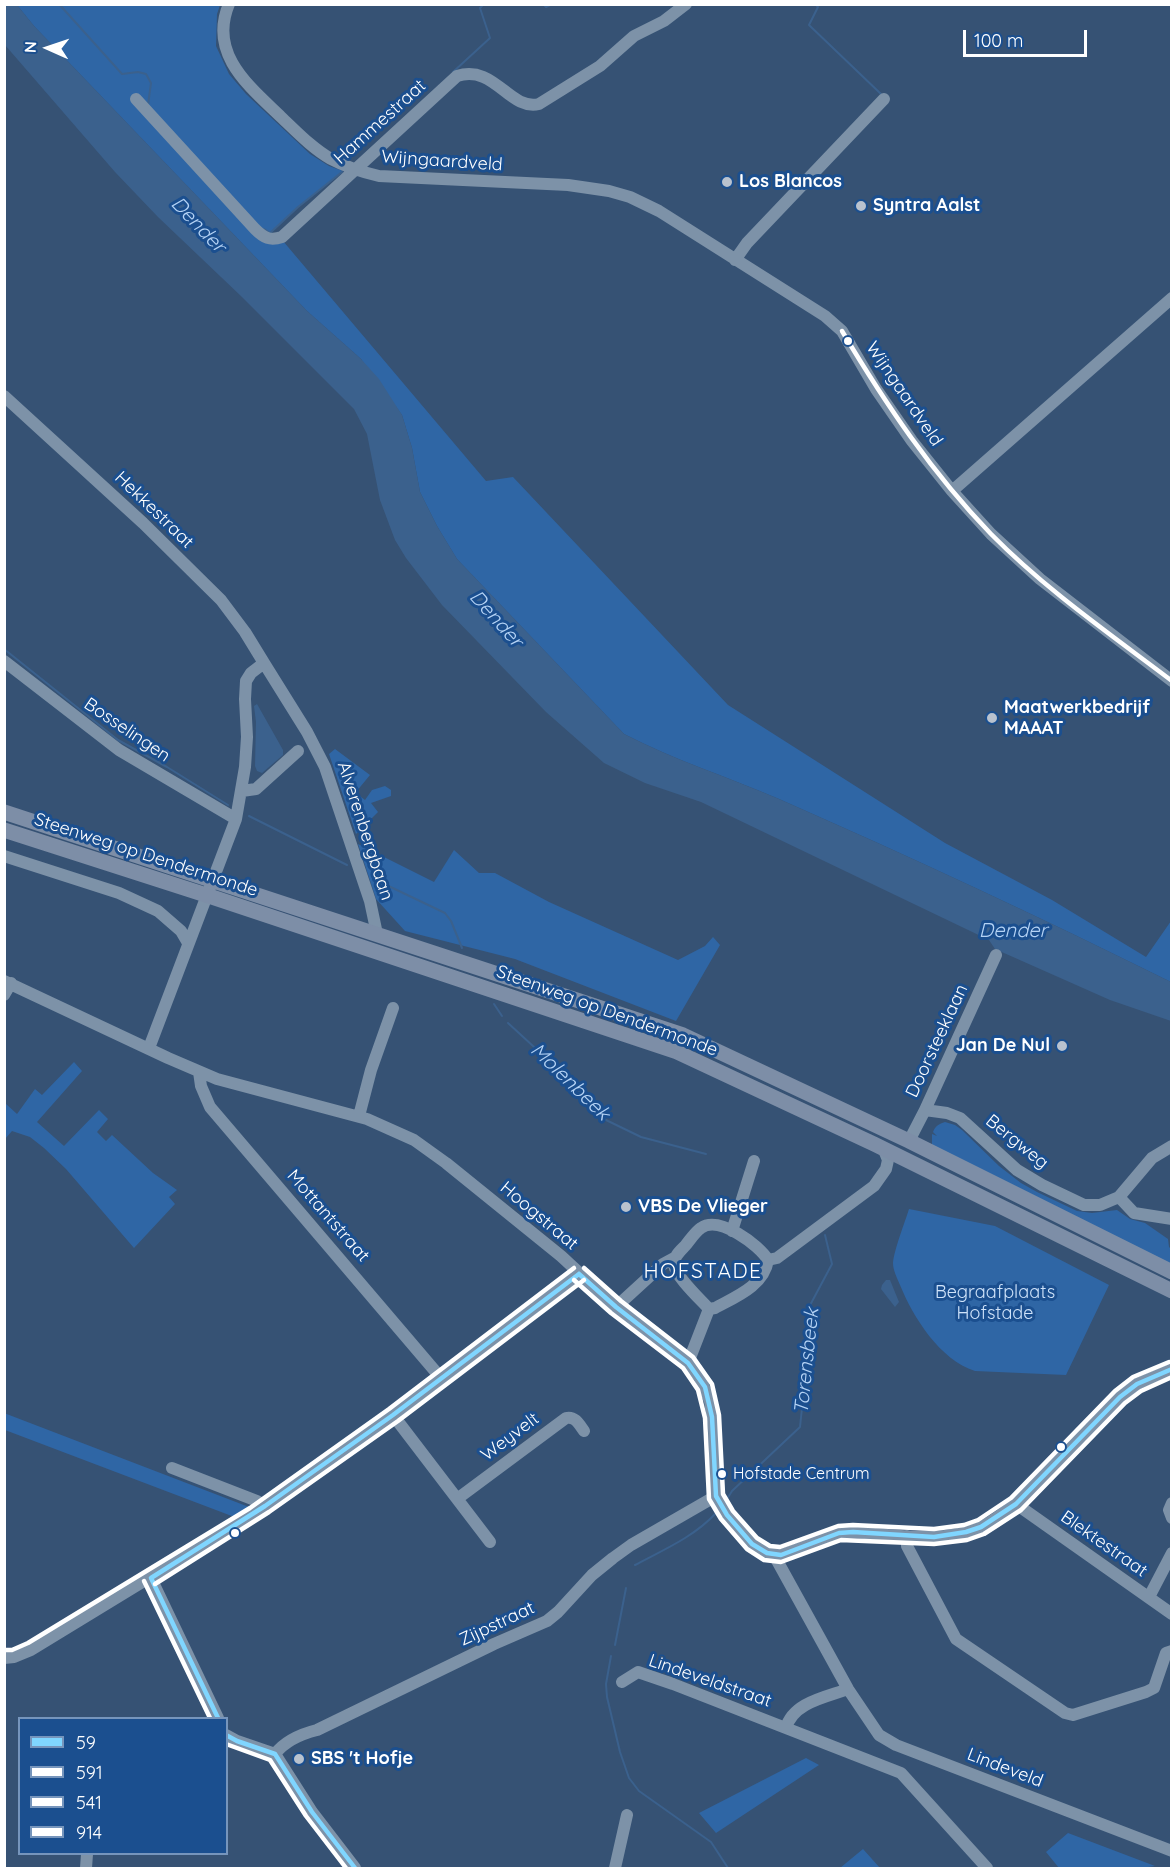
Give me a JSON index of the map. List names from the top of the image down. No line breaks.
{"streets":{"main road":["Steenweg op Dendermonde"],"street":["Hammestraat","Wijngaardveld","Hekkestraat","Bosselingen","Alverenbergbaan","Doorsteeklaan","Bergweg","Mottantstraat","Hoogstraat","Weyvelt","Blektestraat","Zijpstraat","Lindeveldstraat","Lindeveld"]},"crossings":[["Hammestraat","Wijngaardveld"],["Hekkestraat","Alverenbergbaan"],["Alverenbergbaan","Steenweg op Dendermonde"],["Steenweg op Dendermonde","Doorsteeklaan"],["Doorsteeklaan","Bergweg"],["Mottantstraat","Hoogstraat"],["Hoogstraat","Zijpstraat"],["Lindeveldstraat","Lindeveld"]],"districts":["HOFSTADE"],"water":["Dender","Molenbeek","Torensbeek"],"parks":["Begraafplaats Hofstade"],"places":["Los Blancos","Syntra Aalst","Maatwerkbedrijf MAAAT","Jan De Nul","VBS De Vlieger","Hofstade Centrum","SBS 't Hofje"],"lines":["transit line 914","transit line 541","transit line 59","transit line 591"],"legend":["59","591","541","914"],"scale_bar":"100 m","north":"left"}
